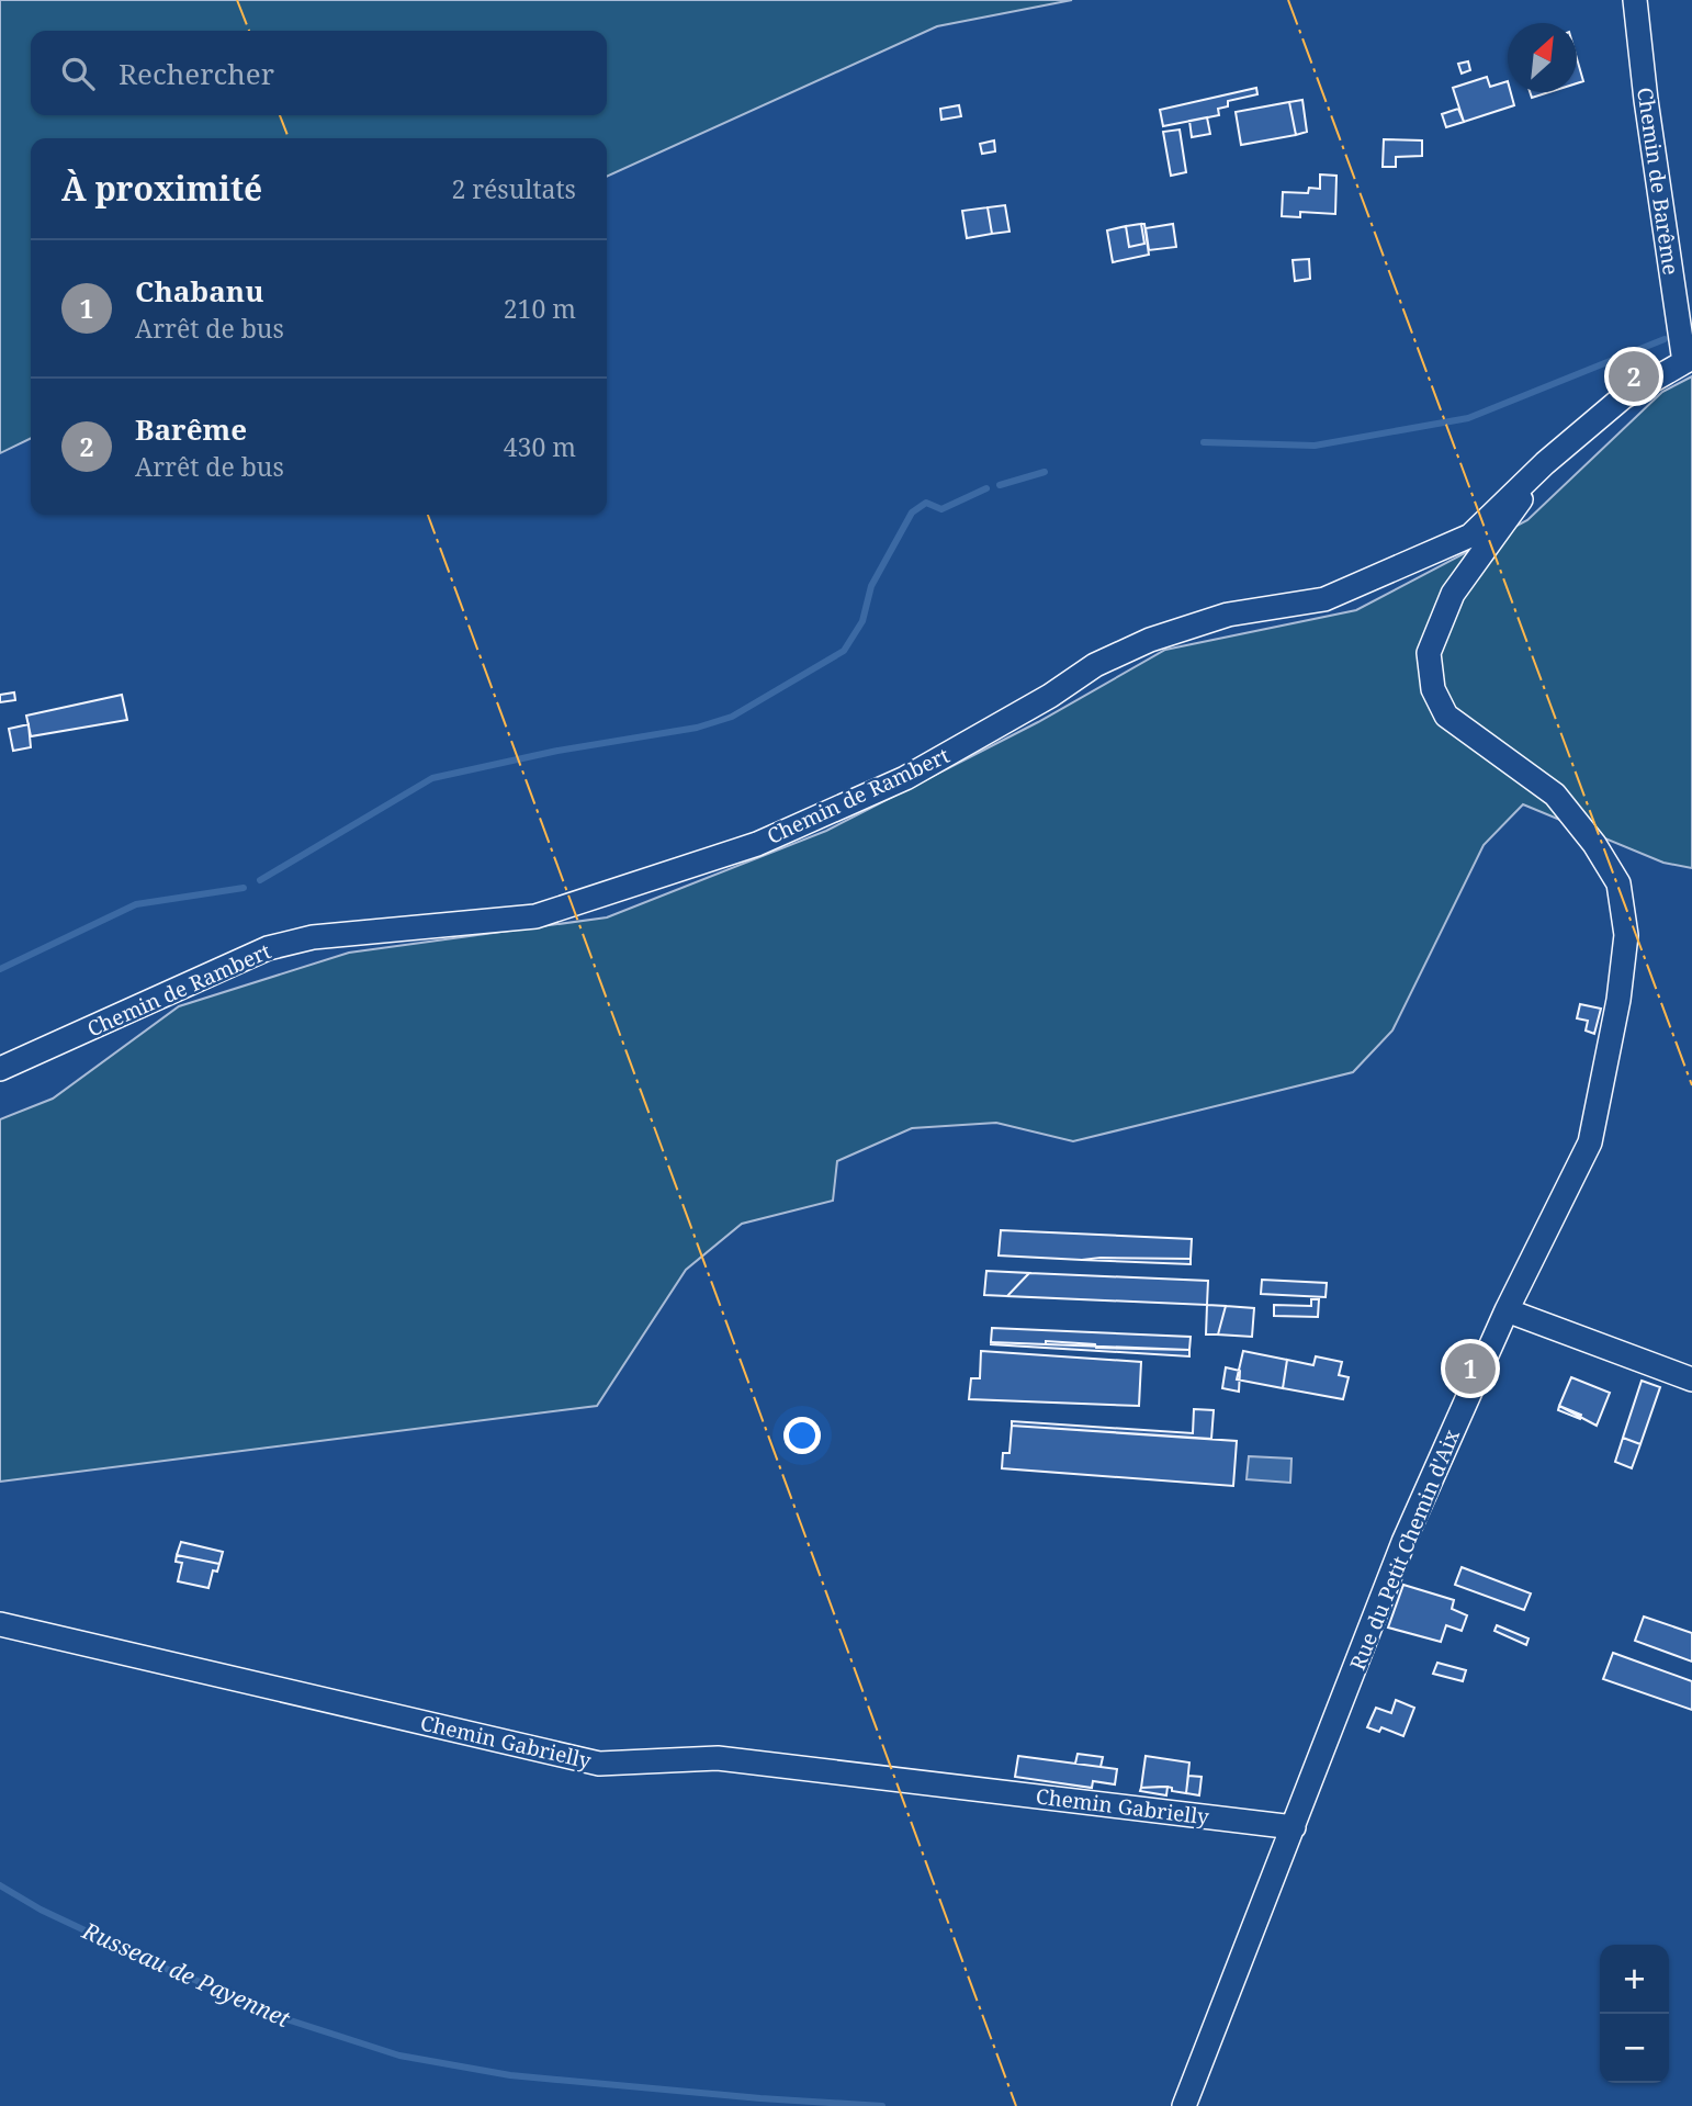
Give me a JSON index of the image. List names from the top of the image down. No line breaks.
{"streets":{"street":["Chemin de Barême","Chemin de Rambert","Rue du Petit Chemin d'Aix","Chemin Gabrielly"]},"crossings":[["Chemin de Barême","Chemin de Rambert"],["Chemin de Rambert","Rue du Petit Chemin d'Aix"],["Rue du Petit Chemin d'Aix","Chemin Gabrielly"]],"water":["Russeau de Payennet"],"north":"top right","page":{"search":"Rechercher","heading":["À proximité","2 résultats"],"list":[{"mark":"1","name":"Chabanu","note":"Arrêt de bus","value":"210 m"},{"mark":"2","name":"Barême","note":"Arrêt de bus","value":"430 m"}],"pins":["2","1"],"map_buttons":["+","−"]}}
